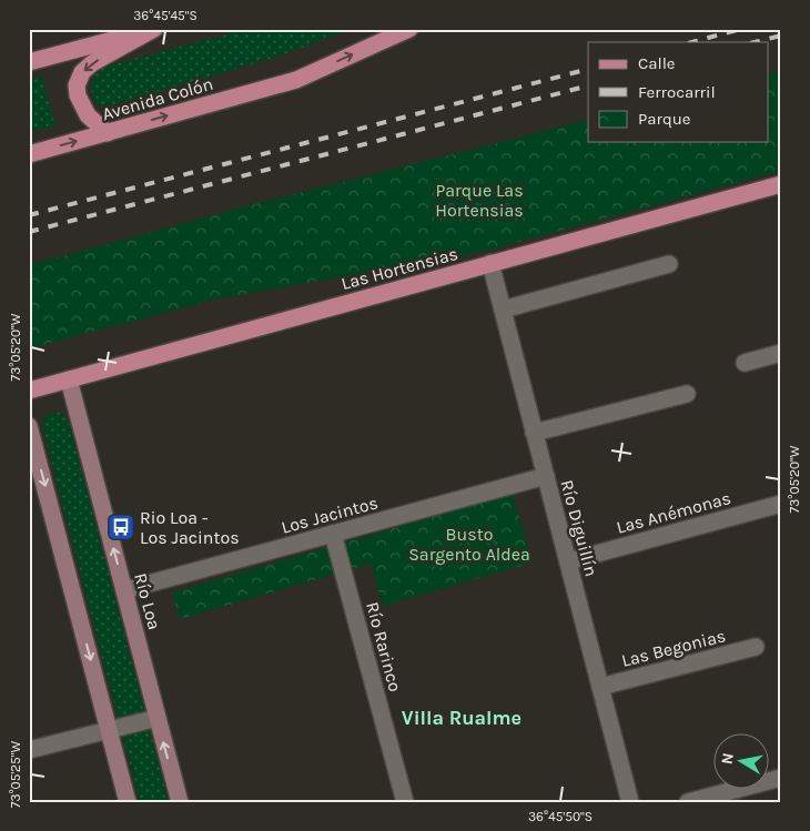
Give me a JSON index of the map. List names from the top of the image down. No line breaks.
{"streets":{"main road":["Avenida Colón","Las Hortensias"],"street":["Las Anémonas","Los Jacintos","Río Diguillín","Río Loa","Río Rarinco","Las Begonias"]},"crossings":[["Las Hortensias","Río Diguillín"],["Las Hortensias","Río Loa"],["Las Anémonas","Río Diguillín"],["Los Jacintos","Río Diguillín"],["Los Jacintos","Río Loa"],["Los Jacintos","Río Rarinco"],["Río Diguillín","Las Begonias"]],"districts":["Villa Rualme"],"parks":["Parque Las Hortensias","Busto Sargento Aldea"],"places":{"bus stop":["Rio Loa - Los Jacintos"]},"legend":["Calle","Ferrocarril","Parque"],"north":"left","coordinates":["36°45'45\"S","73°05'20\"W","73°05'25\"W","36°45'50\"S"]}
